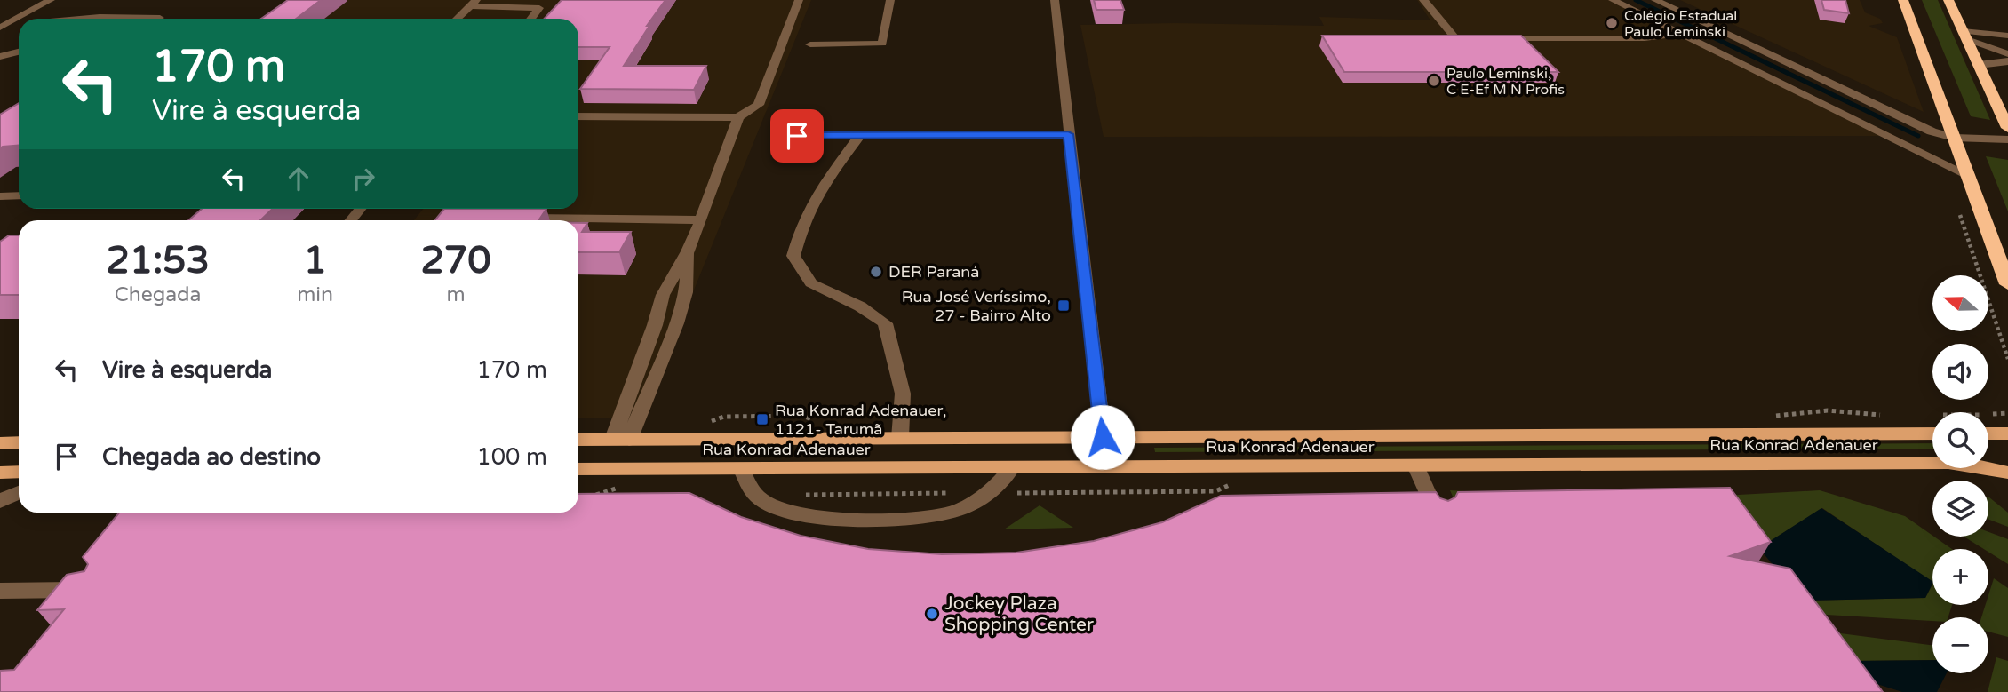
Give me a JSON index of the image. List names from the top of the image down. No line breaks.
{"streets":{"main road":["Rua Konrad Adenauer"]},"places":{"other":["Colégio Estadual Paulo Leminski","Paulo Leminski, C E-Ef M N Profis","DER Paraná","Jockey Plaza Shopping Center"],"transit":["Rua José Veríssimo, 27 - Bairro Alto","Rua Konrad Adenauer, 1121- Tarumã"]},"north":"left","page":{"turn":["170 m","Vire à esquerda"],"eta":["21:53","Chegada","1","min","270","m"],"map_buttons":["+","−"],"list":[{"name":"Vire à esquerda","value":"170 m"},{"name":"Chegada ao destino","value":"100 m"}]}}
